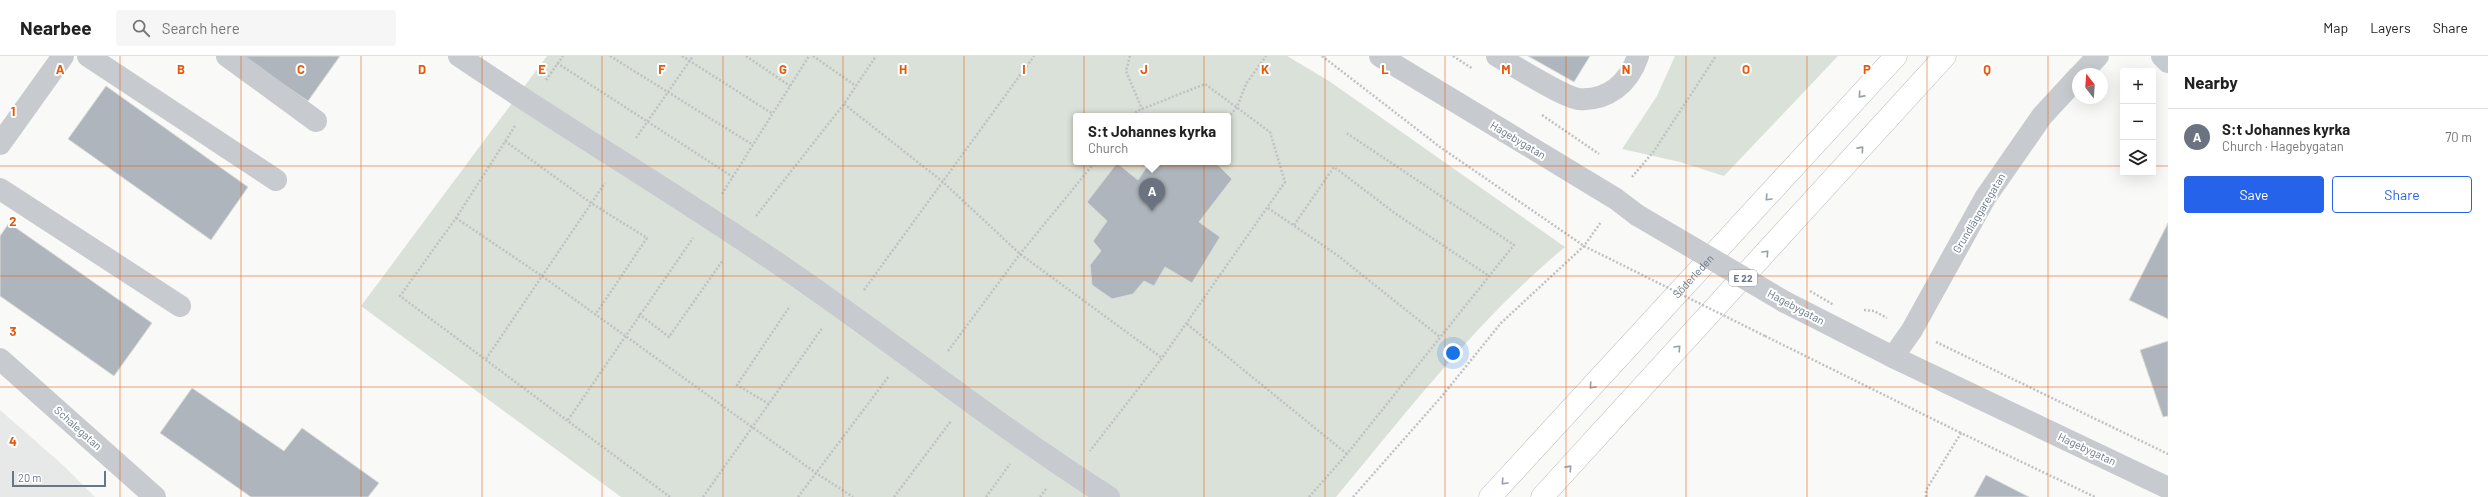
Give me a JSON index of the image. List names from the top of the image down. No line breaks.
{"streets":{"highway":["Söderleden","E 22"],"street":["Hagebygatan","Grundläggaregatan","Schalegatan"]},"crossings":[["Hagebygatan","Grundläggaregatan"]],"scale_bar":"20 m","north":"top","page":{"header":"Nearbee","search":"Search here","nav":["Map","Layers","Share"],"heading":"Nearby","map_buttons":["+","−"],"list":[{"mark":"A","name":"S:t Johannes kyrka","note":"Church · Hagebygatan","value":"70 m"}],"popup":["S:t Johannes kyrka","Church"],"buttons":["Save","Share"],"pins":"A","scale":"20 m"},"grid":{"columns":["A","B","C","D","E","F","G","H","I","J","K","L","M","N","O","P","Q"],"rows":["1","2","3","4"]}}
